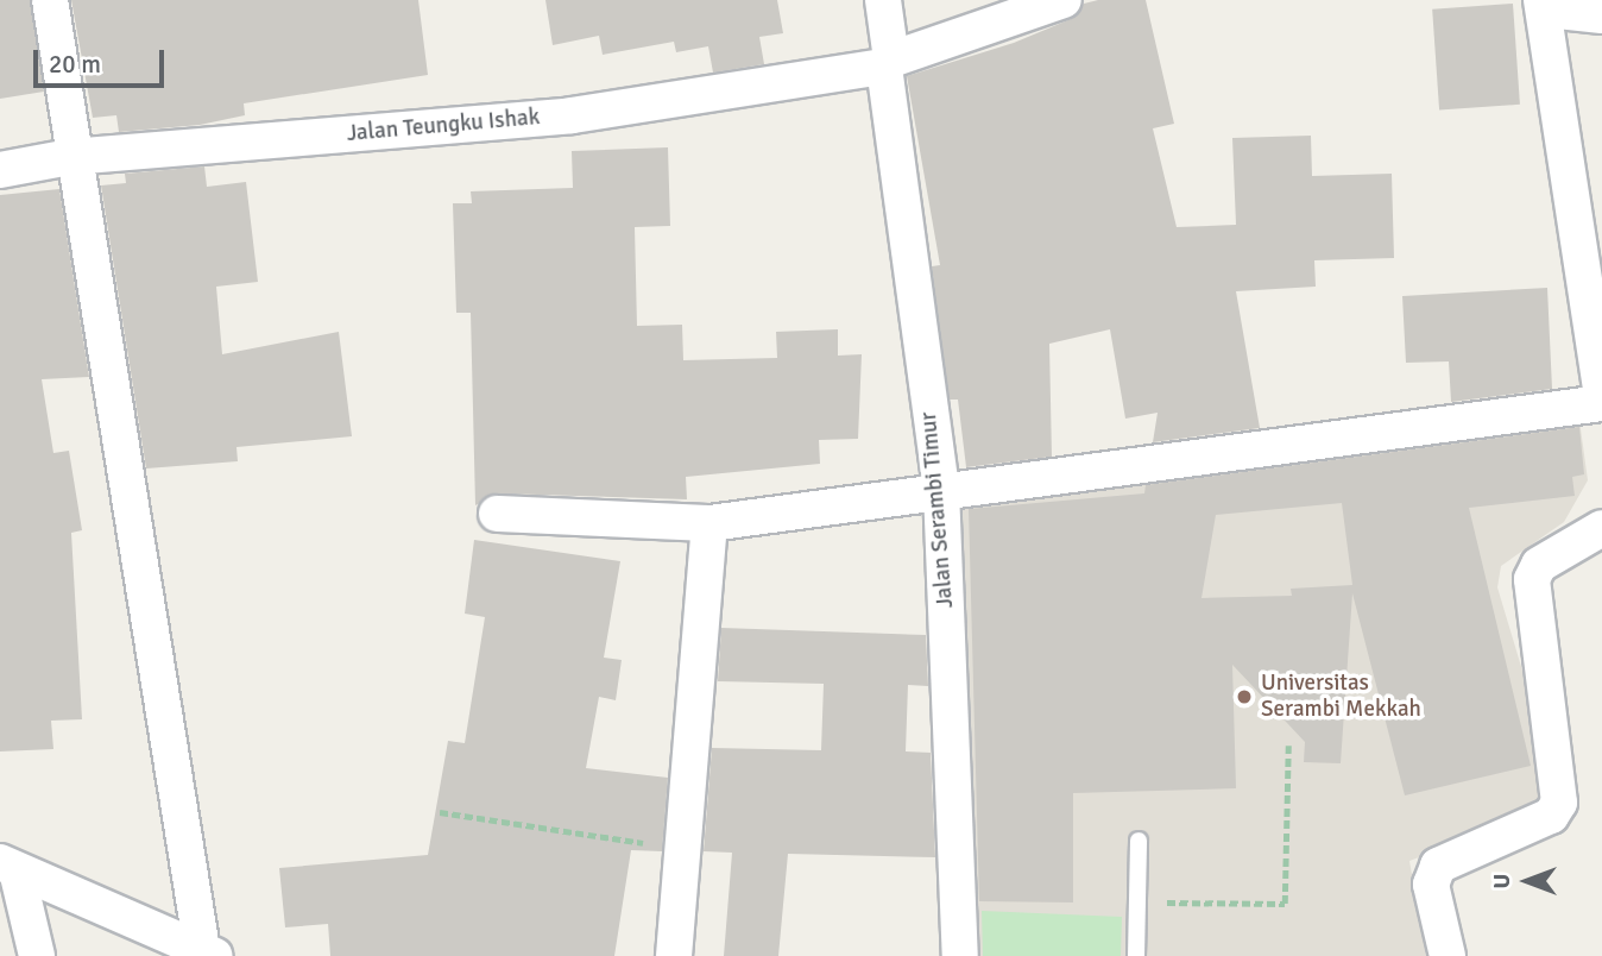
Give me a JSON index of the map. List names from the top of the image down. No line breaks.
{"streets":{"street":["Jalan Teungku Ishak","Jalan Serambi Timur"]},"crossings":[["Jalan Teungku Ishak","Jalan Serambi Timur"]],"places":["Universitas Serambi Mekkah"],"scale_bar":"20 m","north":"left"}
